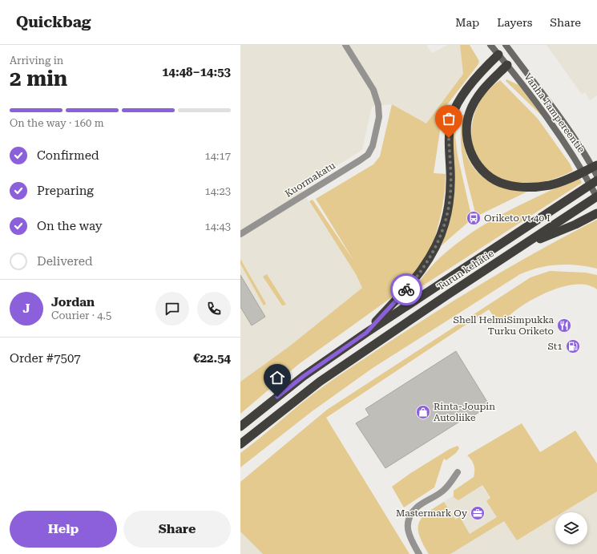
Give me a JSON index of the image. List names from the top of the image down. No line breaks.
{"streets":{"highway":["Turun kehätie"],"main road":["Vanha Tampereentie"],"street":["Kuormakatu"]},"crossings":[["Vanha Tampereentie","Turun kehätie"]],"places":{"bus stop":["Oriketo vt 40 I"],"restaurant":["Shell HelmiSimpukka Turku Oriketo"],"fuel station":["St1"],"shop":["Rinta-Joupin Autoliike"],"office":["Mastermark Oy"]},"page":{"header":"Quickbag","nav":["Map","Layers","Share"],"heading":["2 min","Arriving in","14:48–14:53"],"panel":["Jordan","Courier · 4.5","Order #7507","€22.54"],"bar":"On the way · 160 m","list":[["Confirmed","14:17"],["Preparing","14:23"],["On the way","14:43"],"Delivered"],"round":"J","buttons":["Help","Share"]}}
